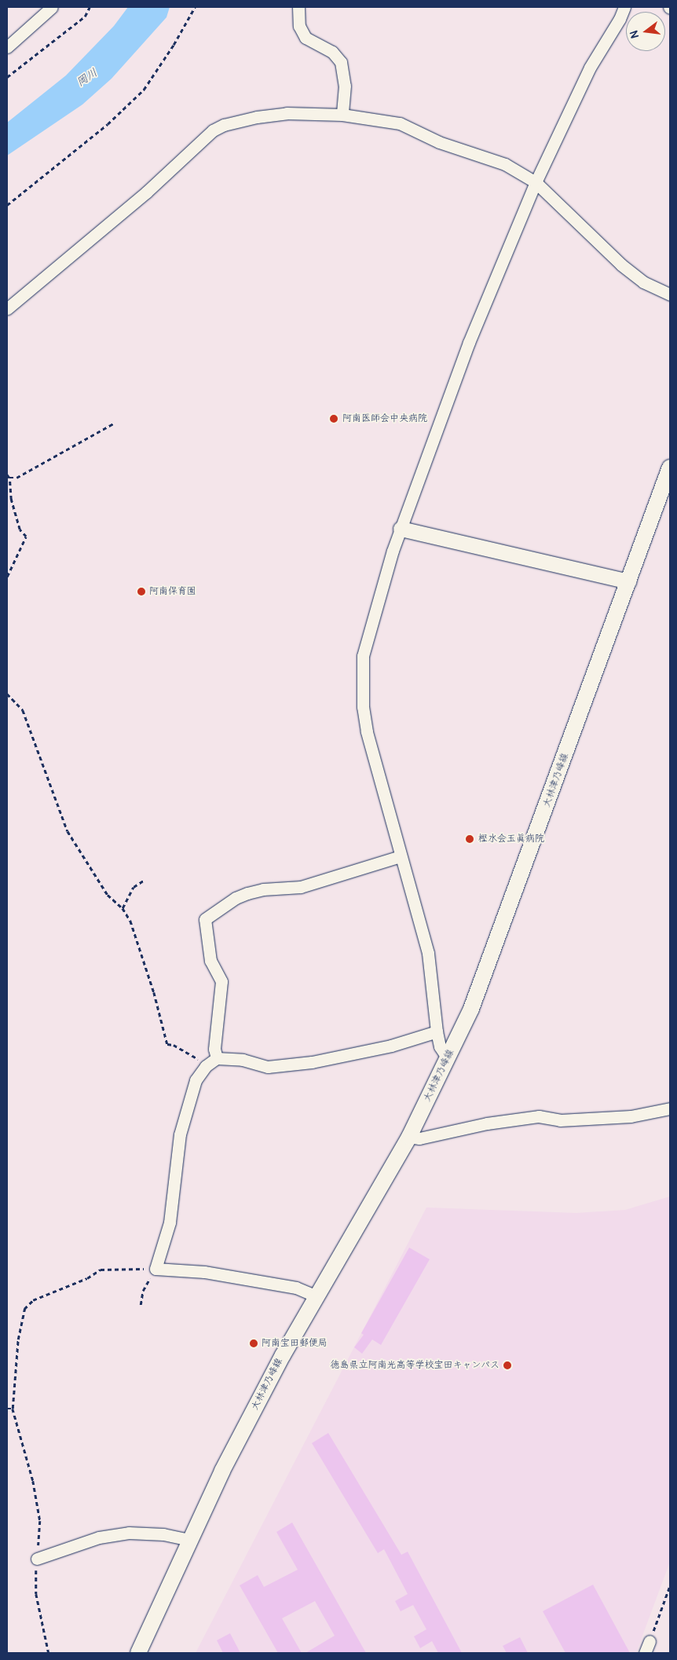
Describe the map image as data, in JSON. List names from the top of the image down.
{
  "streets": {
    "main road": ["大林津乃峰線"]
  },
  "water": ["岡川"],
  "places": [
    "阿南医師会中央病院",
    "阿南保育園",
    "樫水会玉眞病院",
    "阿南宝田郵便局",
    "徳島県立阿南光高等学校宝田キャンパス"
  ],
  "north": "left"
}
